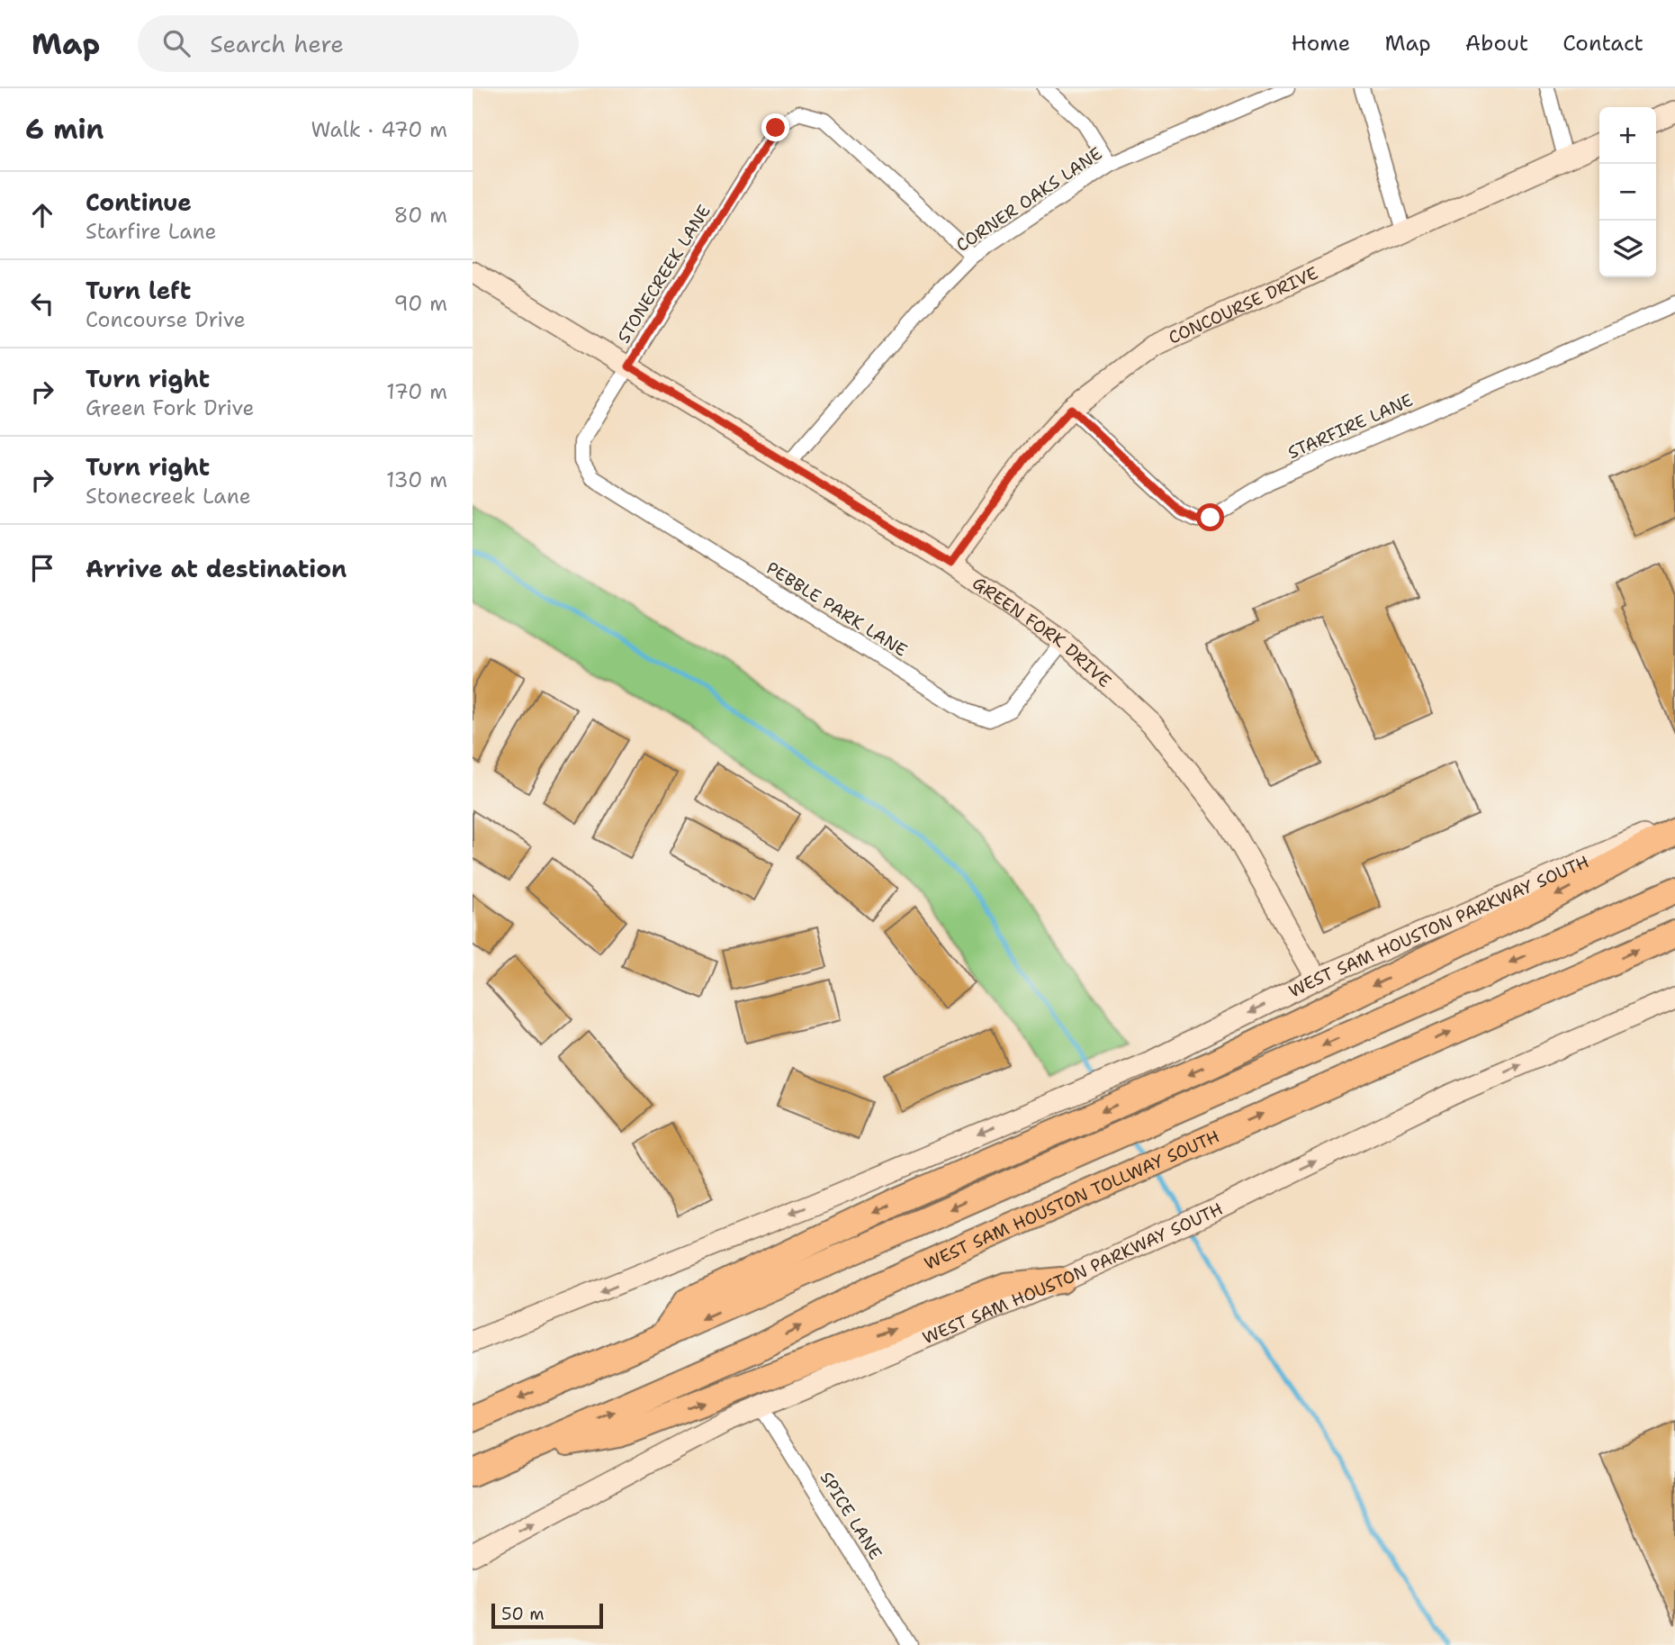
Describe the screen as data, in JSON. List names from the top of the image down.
{
  "streets": {
    "highway": ["WEST SAM HOUSTON TOLLWAY SOUTH"],
    "main road": ["CONCOURSE DRIVE", "GREEN FORK DRIVE", "WEST SAM HOUSTON PARKWAY SOUTH"],
    "street": [
      "CORNER OAKS LANE",
      "STONECREEK LANE",
      "STARFIRE LANE",
      "PEBBLE PARK LANE",
      "SPICE LANE"
    ]
  },
  "crossings": [
    ["CORNER OAKS LANE", "STONECREEK LANE"],
    ["CORNER OAKS LANE", "GREEN FORK DRIVE"],
    ["STONECREEK LANE", "PEBBLE PARK LANE"],
    ["STONECREEK LANE", "GREEN FORK DRIVE"],
    ["CONCOURSE DRIVE", "STARFIRE LANE"],
    ["CONCOURSE DRIVE", "GREEN FORK DRIVE"],
    ["PEBBLE PARK LANE", "GREEN FORK DRIVE"],
    ["GREEN FORK DRIVE", "WEST SAM HOUSTON PARKWAY SOUTH"],
    ["WEST SAM HOUSTON PARKWAY SOUTH", "SPICE LANE"]
  ],
  "scale_bar": "50 m",
  "page": {
    "header": "Map",
    "search": "Search here",
    "nav": [
      "Home",
      "Map",
      "About",
      "Contact"
    ],
    "heading": ["6 min", "Walk · 470 m"],
    "map_buttons": ["+", "−"],
    "list": [
      ["Continue", "Starfire Lane", "80 m"],
      ["Turn left", "Concourse Drive", "90 m"],
      ["Turn right", "Green Fork Drive", "170 m"],
      ["Turn right", "Stonecreek Lane", "130 m"],
      "Arrive at destination"
    ],
    "scale": "50 m"
  }
}
